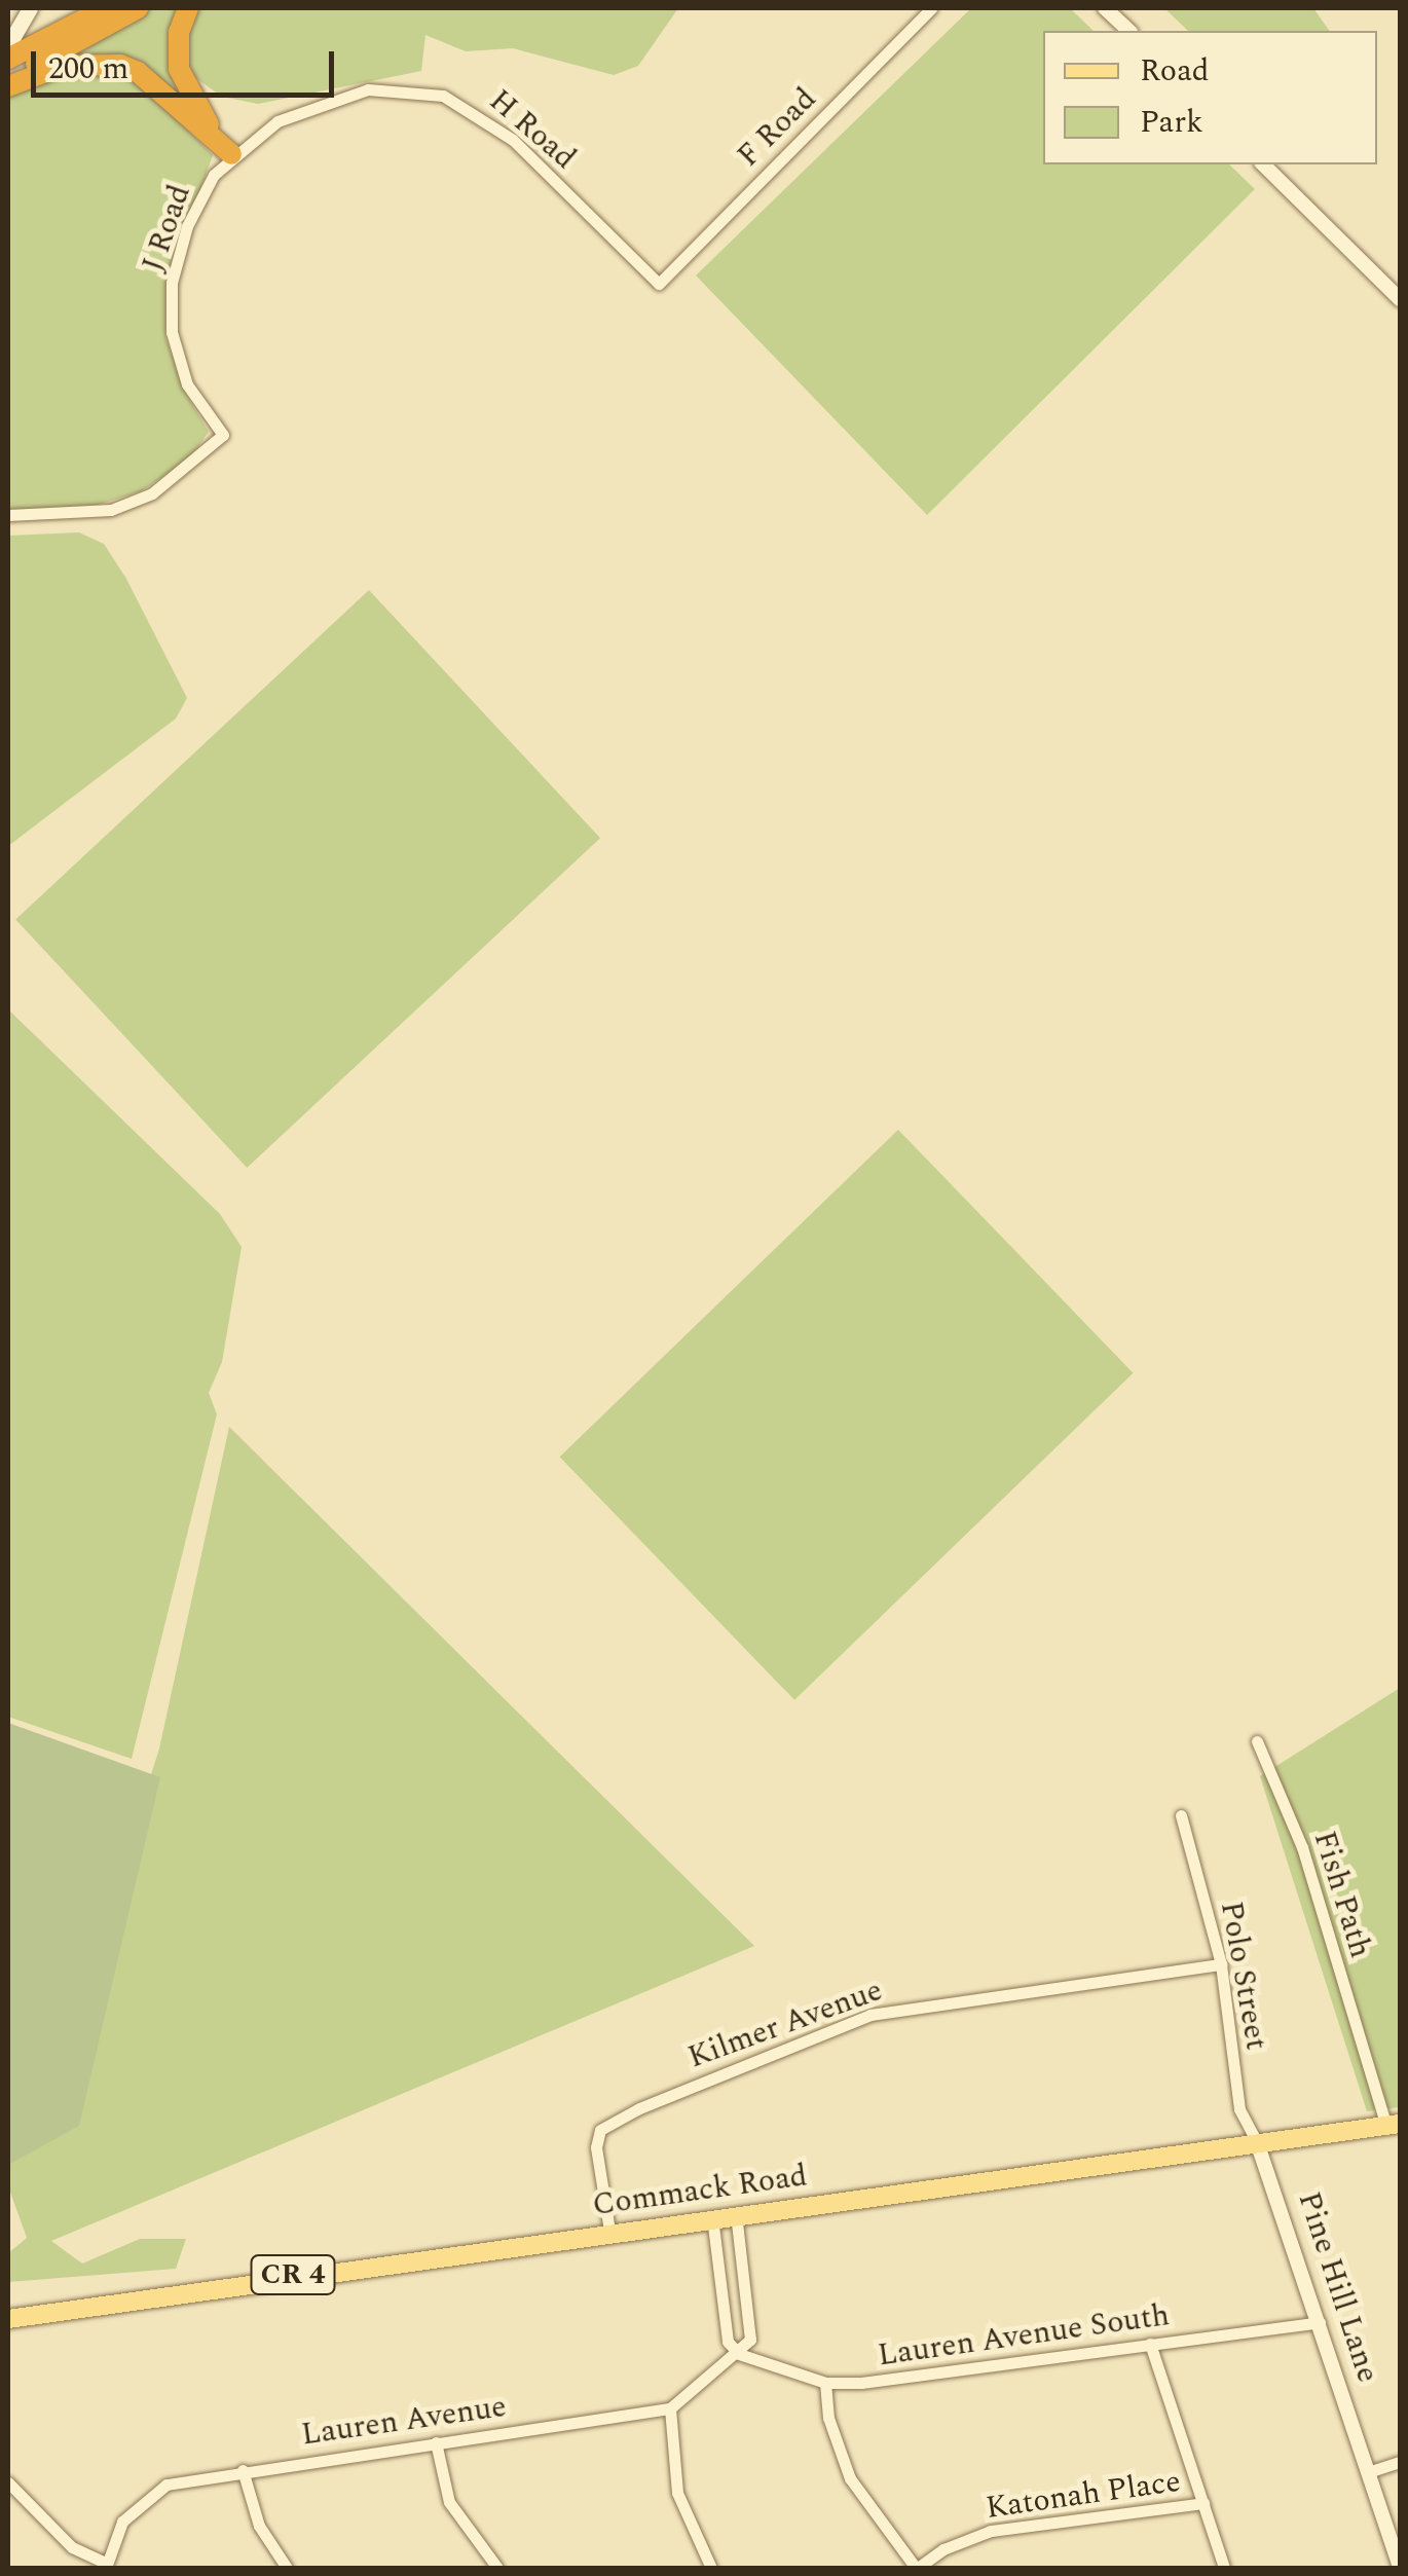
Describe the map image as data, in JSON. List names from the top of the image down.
{
  "streets": {
    "main road": ["Commack Road", "CR 4"],
    "street": [
      "F Road",
      "H Road",
      "J Road",
      "Fish Path",
      "Polo Street",
      "Kilmer Avenue",
      "Pine Hill Lane",
      "Lauren Avenue South",
      "Lauren Avenue",
      "Katonah Place"
    ]
  },
  "crossings": [
    ["F Road", "H Road"],
    ["H Road", "J Road"],
    ["Fish Path", "Commack Road"],
    ["Polo Street", "Kilmer Avenue"],
    ["Polo Street", "Commack Road"],
    ["Polo Street", "Pine Hill Lane"],
    ["Kilmer Avenue", "Commack Road"],
    ["Commack Road", "Pine Hill Lane"],
    ["Pine Hill Lane", "Lauren Avenue South"]
  ],
  "legend": ["Road", "Park"],
  "scale_bar": "200 m"
}
